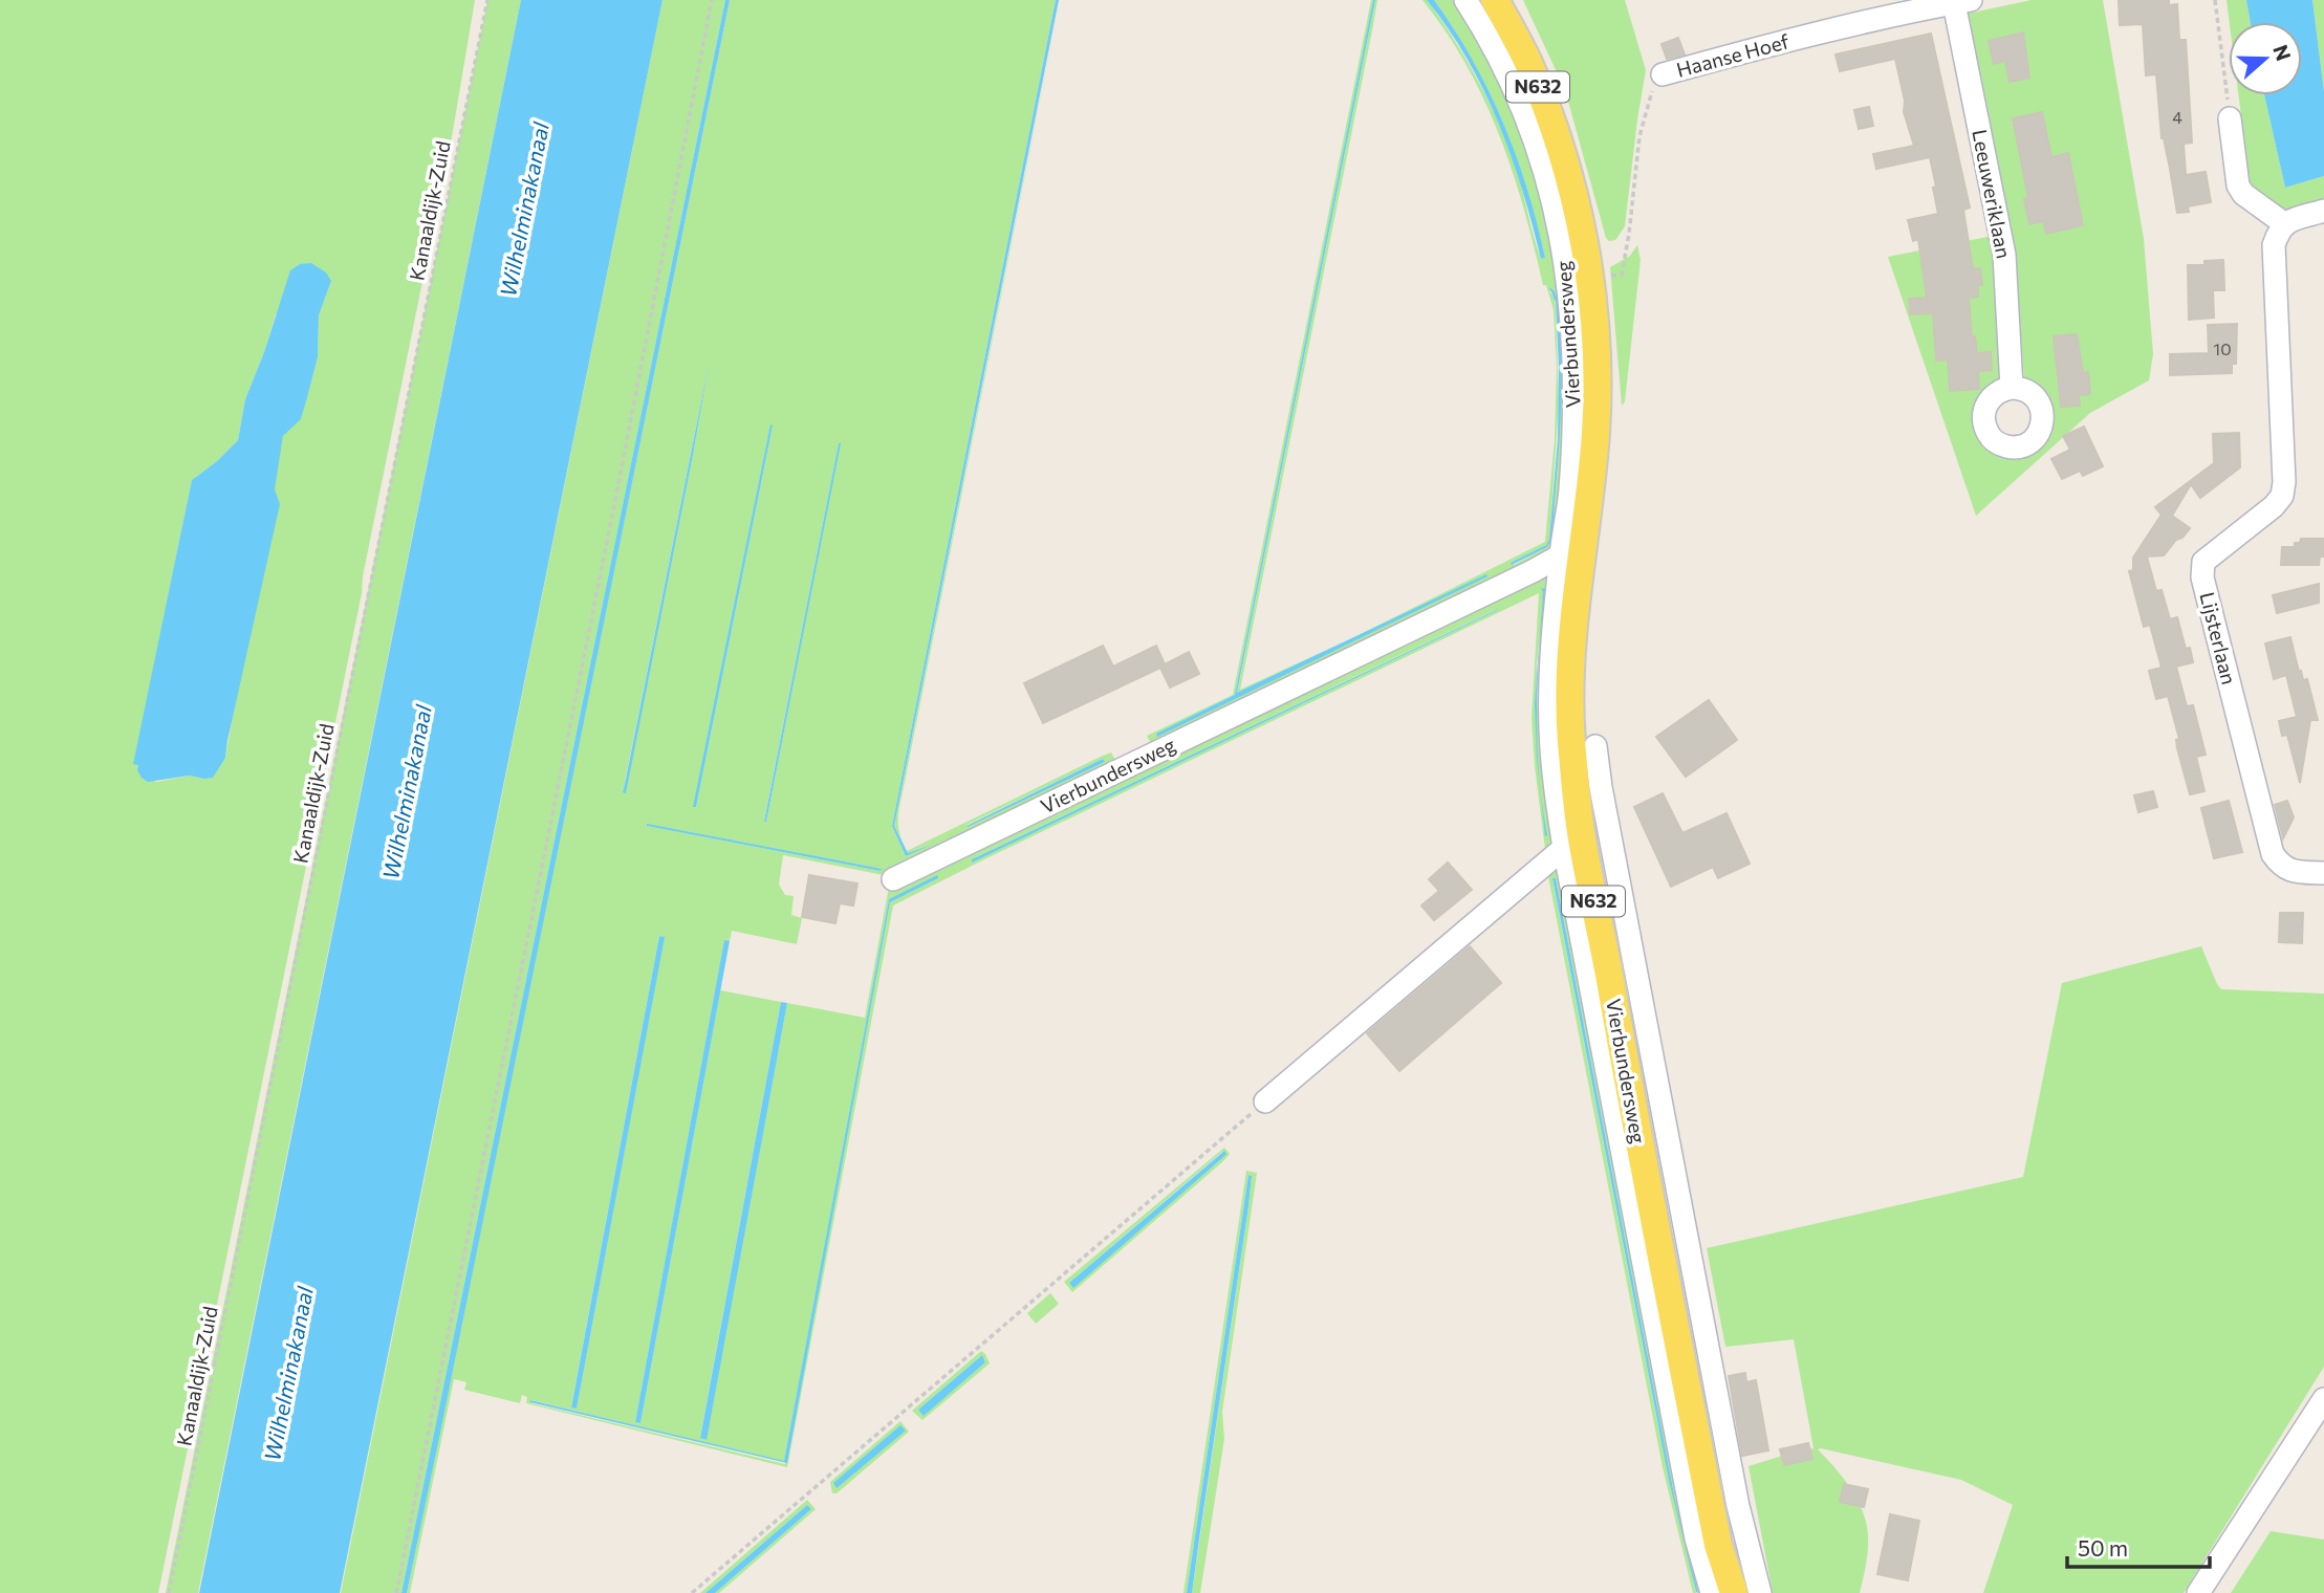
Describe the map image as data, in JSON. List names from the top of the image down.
{
  "streets": {
    "main road": ["N632", "Vierbundersweg"],
    "street": ["Haanse Hoef", "Leeuweriklaan", "Lijsterlaan"],
    "path": ["Kanaaldijk-Zuid"]
  },
  "crossings": [
    ["Haanse Hoef", "Leeuweriklaan"],
    ["Haanse Hoef", "Vierbundersweg"]
  ],
  "water": ["Wilhelminakanaal"],
  "house_numbers": ["4", "10"],
  "scale_bar": "50 m",
  "north": "right"
}
